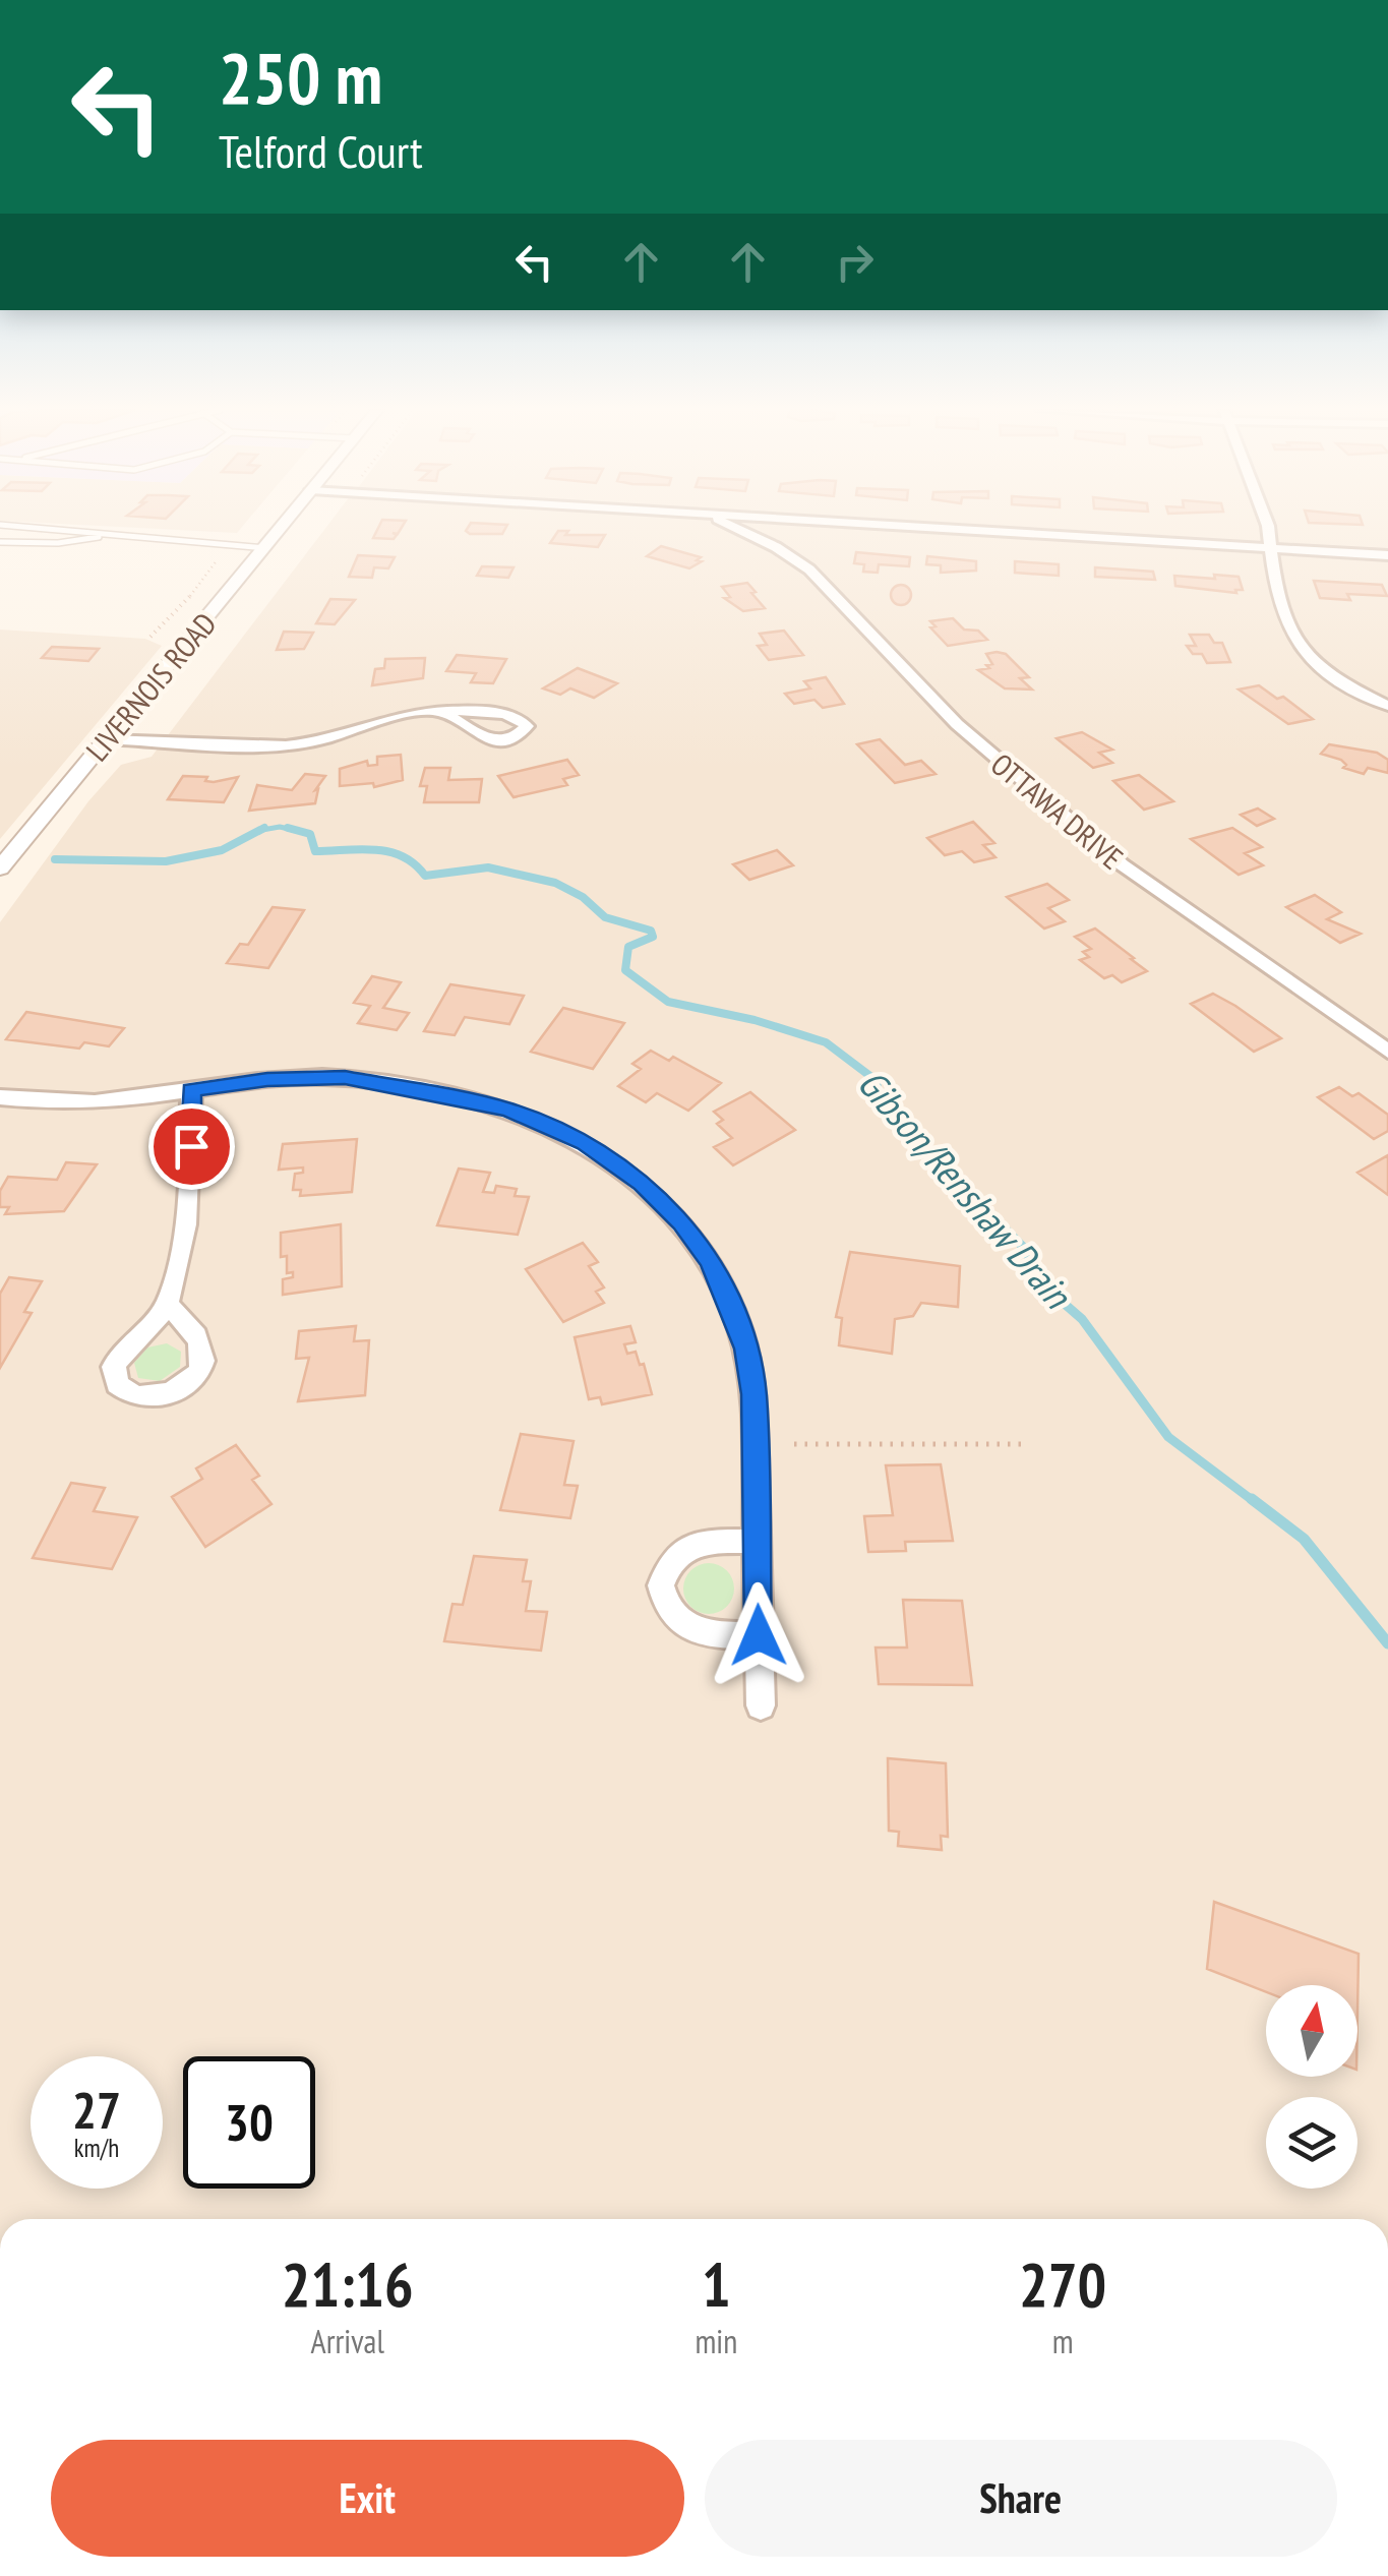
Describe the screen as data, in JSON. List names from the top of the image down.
{
  "streets": {
    "street": ["LIVERNOIS ROAD", "OTTAWA DRIVE"]
  },
  "water": ["Gibson/Renshaw Drain"],
  "north": "top",
  "page": {
    "turn": ["250 m", "Telford Court"],
    "speed": "27 km/h",
    "limit": "30",
    "eta": [
      "21:16",
      "Arrival",
      "1",
      "min",
      "270",
      "m"
    ],
    "buttons": ["Exit", "Share"]
  }
}
